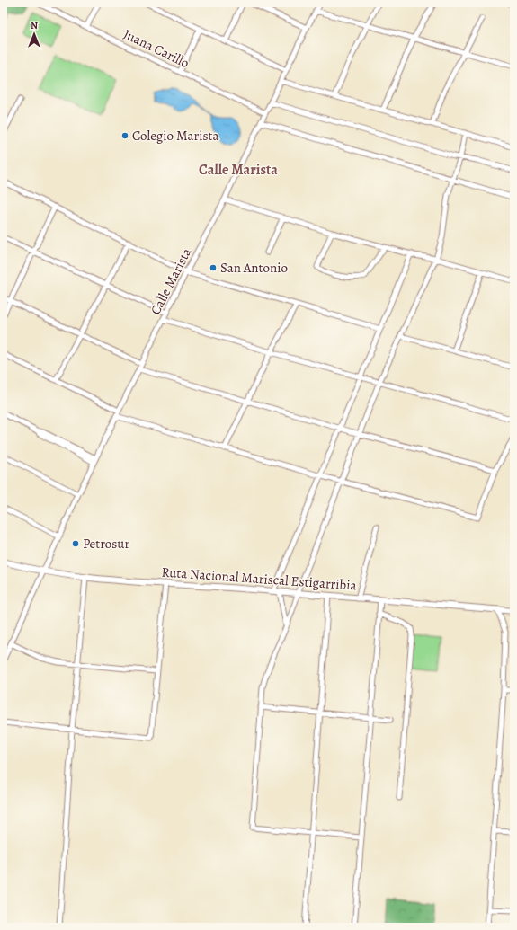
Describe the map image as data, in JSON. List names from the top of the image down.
{
  "streets": {
    "main road": ["Ruta Nacional Mariscal Estigarribia"],
    "street": ["Juana Carillo", "Calle Marista"]
  },
  "crossings": [
    ["Juana Carillo", "Calle Marista"],
    ["Calle Marista", "Ruta Nacional Mariscal Estigarribia"]
  ],
  "districts": ["Calle Marista"],
  "places": ["Colegio Marista", "San Antonio", "Petrosur"],
  "north": "top"
}
